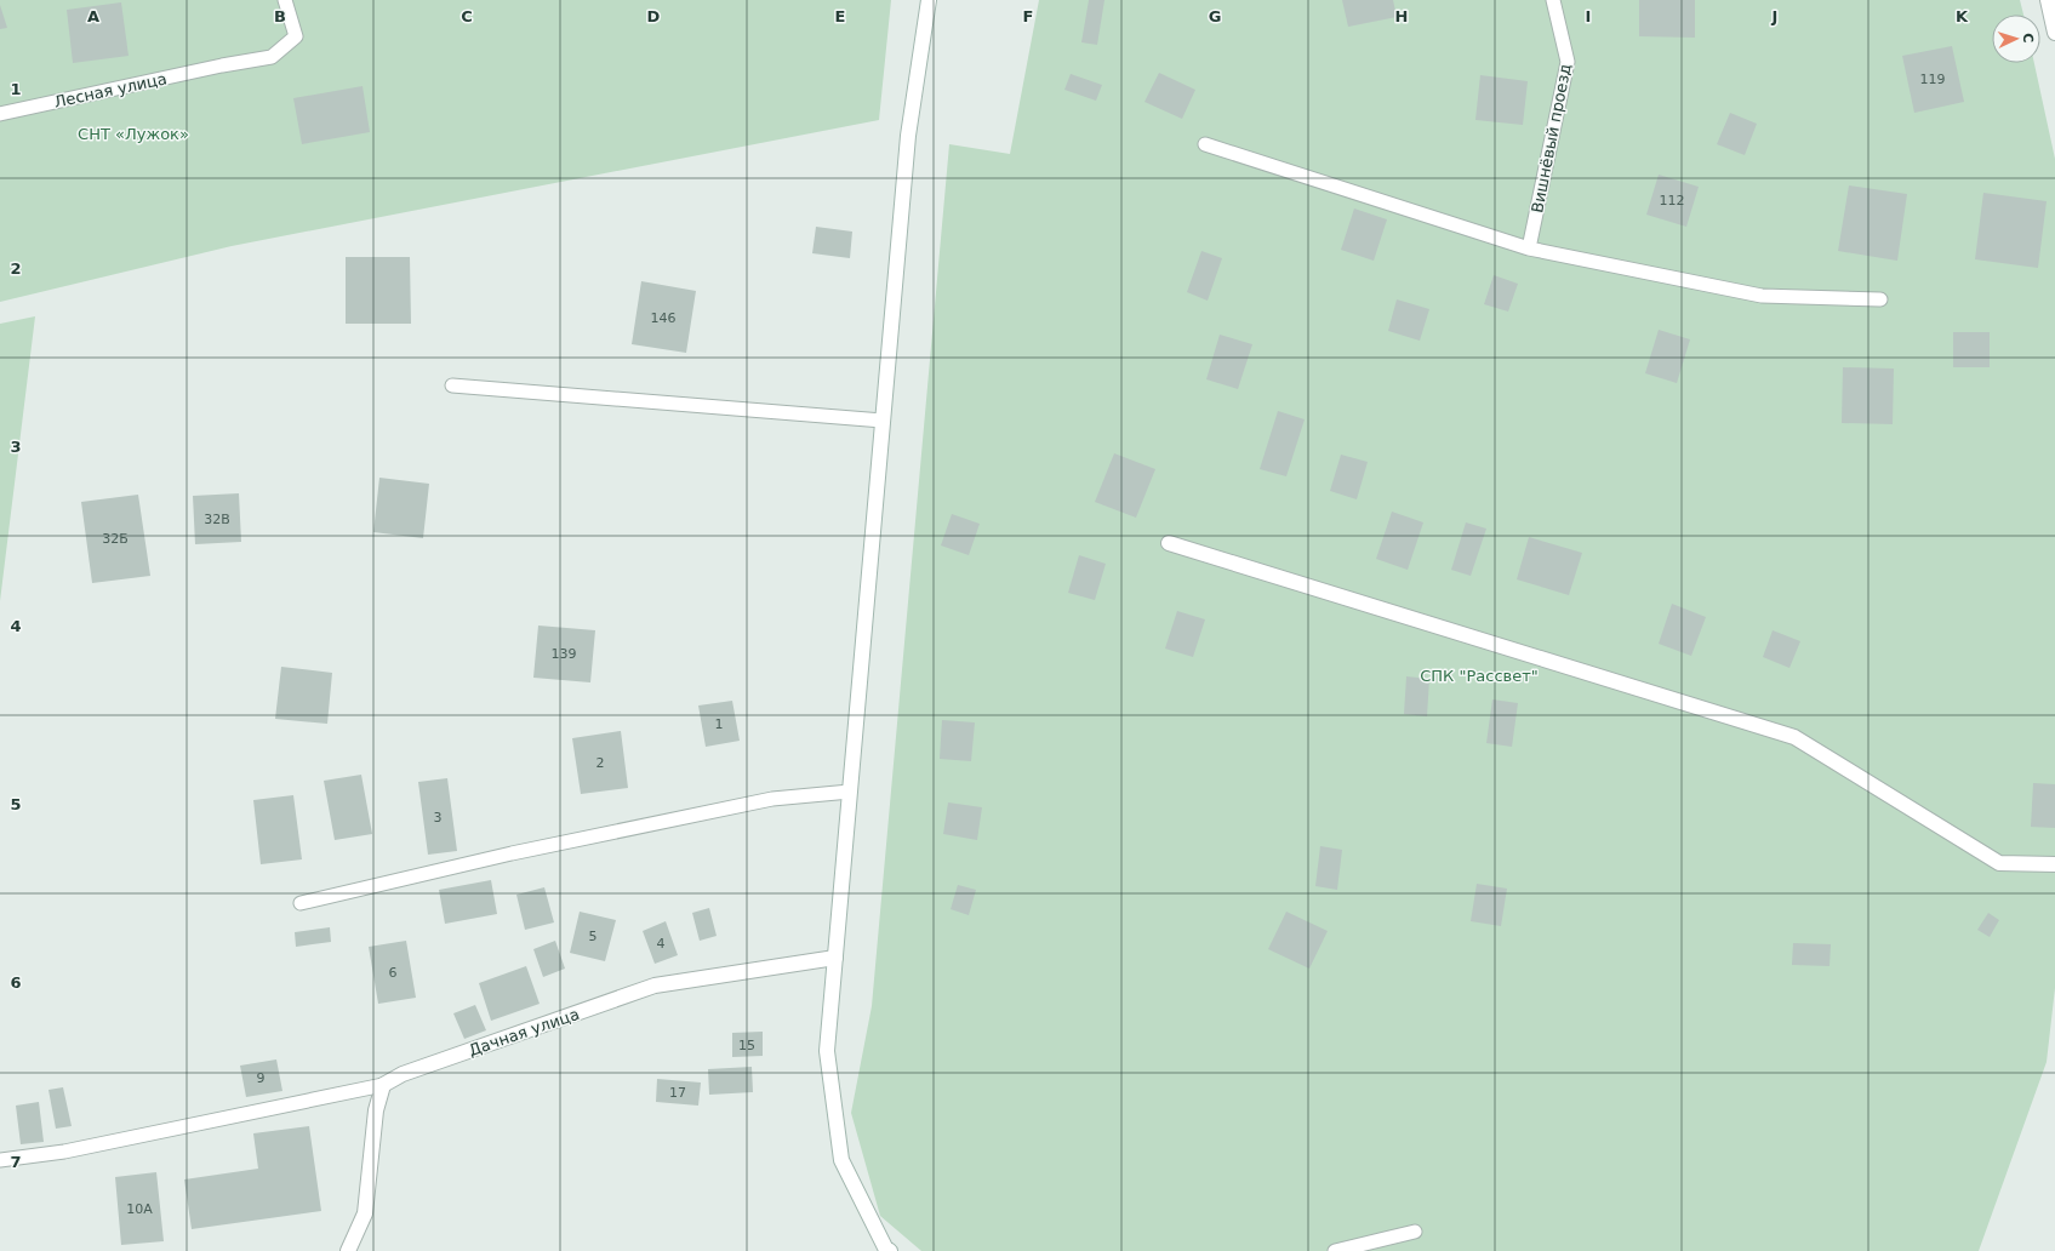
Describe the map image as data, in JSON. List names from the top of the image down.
{
  "streets": {
    "street": ["Дачная улица"],
    "lane": ["Лесная улица", "Вишнёвый проезд"]
  },
  "parks": ["СНТ «Лужок»", "СПК \"Рассвет\""],
  "house_numbers": [
    "119",
    "112",
    "146",
    "32В",
    "32Б",
    "139",
    "1",
    "2",
    "3",
    "5",
    "4",
    "6",
    "15",
    "9",
    "17",
    "10А"
  ],
  "north": "right",
  "grid": {
    "columns": [
      "A",
      "B",
      "C",
      "D",
      "E",
      "F",
      "G",
      "H",
      "I",
      "J",
      "K"
    ],
    "rows": [
      "1",
      "2",
      "3",
      "4",
      "5",
      "6",
      "7"
    ]
  }
}
